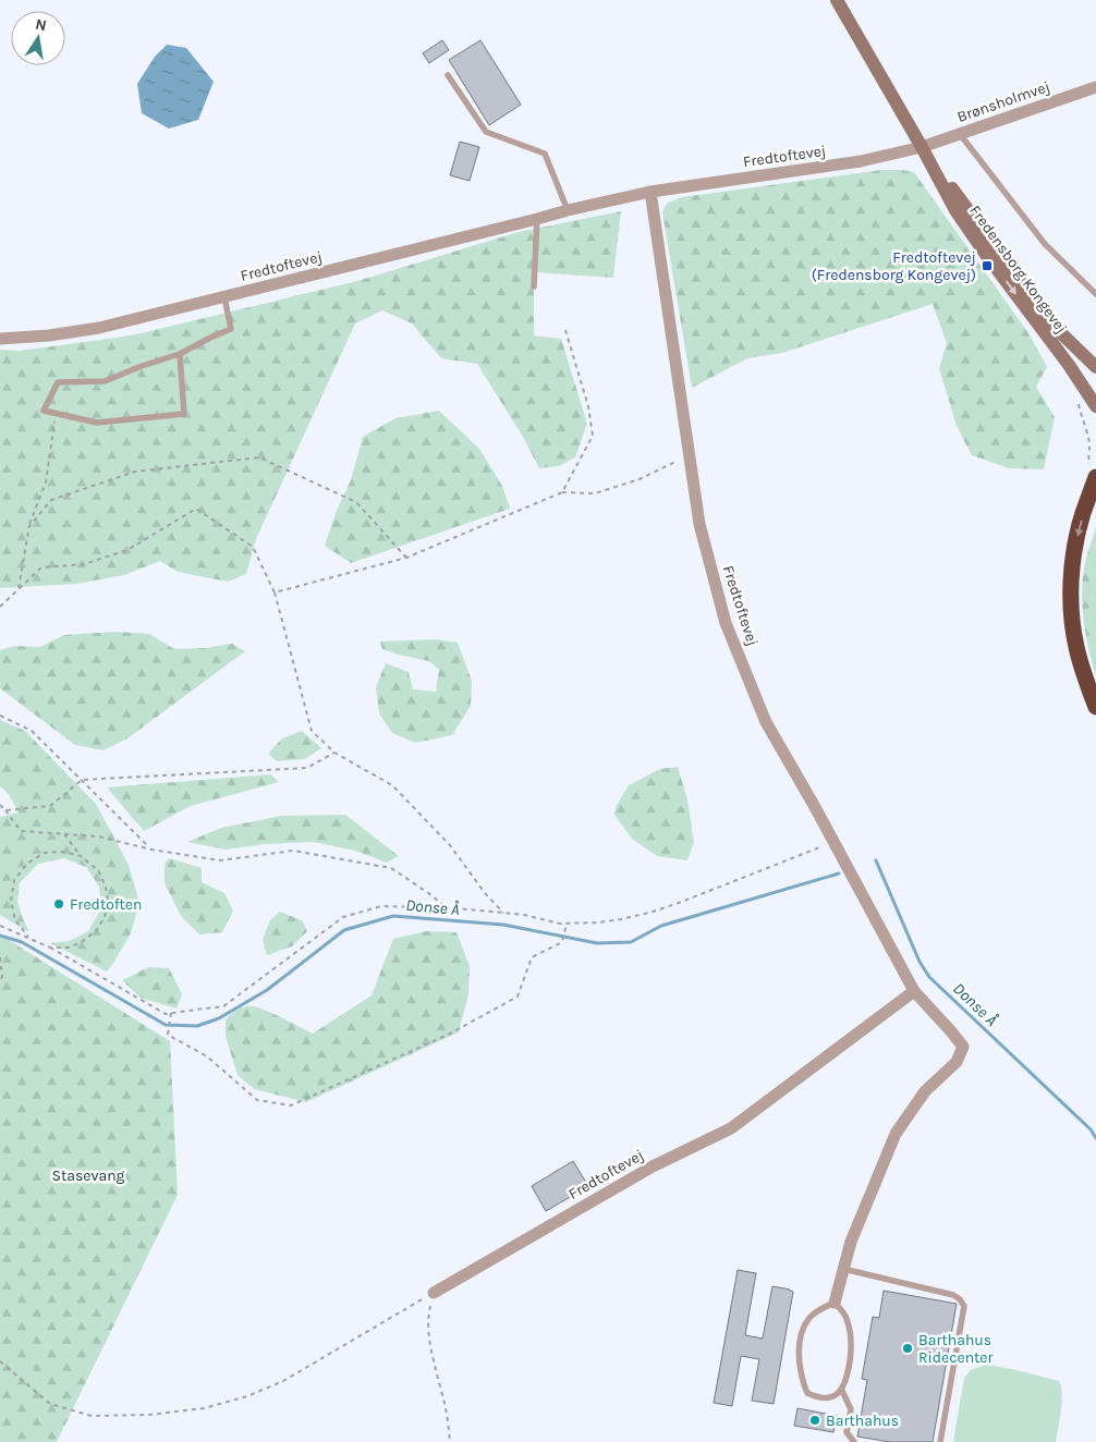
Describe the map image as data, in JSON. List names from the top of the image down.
{
  "streets": {
    "street": ["Brønsholmvej", "Fredtoftevej", "Fredensborg Kongevej"]
  },
  "crossings": [
    ["Brønsholmvej", "Fredtoftevej"],
    ["Brønsholmvej", "Fredensborg Kongevej"],
    ["Fredtoftevej", "Fredensborg Kongevej"]
  ],
  "water": ["Donse Å"],
  "parks": ["Stasevang"],
  "places": {
    "transit": ["Fredtoftevej (Fredensborg Kongevej)"],
    "other": ["Fredtoften", "Barthahus Ridecenter", "Barthahus"]
  },
  "north": "top"
}
